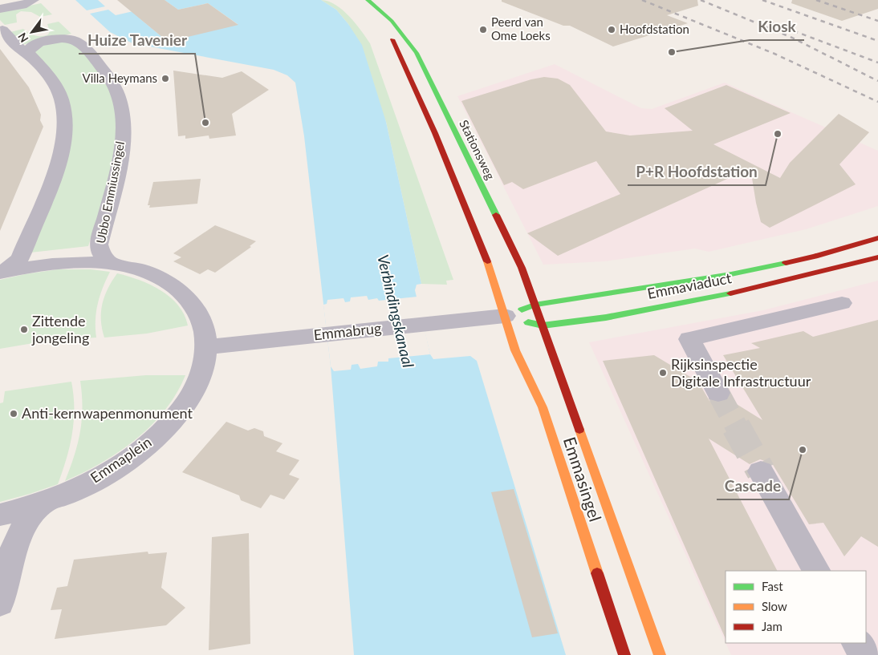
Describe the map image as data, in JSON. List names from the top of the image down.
{
  "streets": {
    "main road": [
      "Stationsweg",
      "Emmaviaduct",
      "Emmabrug",
      "Emmasingel"
    ],
    "street": ["Ubbo Emmiussingel", "Emmaplein"]
  },
  "crossings": [
    ["Stationsweg", "Emmaviaduct"],
    ["Stationsweg", "Emmabrug"],
    ["Stationsweg", "Emmasingel"],
    ["Ubbo Emmiussingel", "Emmaplein"],
    ["Emmaviaduct", "Emmabrug"],
    ["Emmaviaduct", "Emmasingel"],
    ["Emmabrug", "Emmaplein"],
    ["Emmabrug", "Emmasingel"]
  ],
  "water": ["Verbindingskanaal"],
  "places": [
    "Peerd van Ome Loeks",
    "Hoofdstation",
    "Kiosk",
    "Villa Heymans",
    "Huize Tavenier",
    "P+R Hoofdstation",
    "Zittende jongeling",
    "Rijksinspectie Digitale Infrastructuur",
    "Anti-kernwapenmonument",
    "Cascade"
  ],
  "legend": ["Fast", "Slow", "Jam"],
  "north": "bottom left"
}
